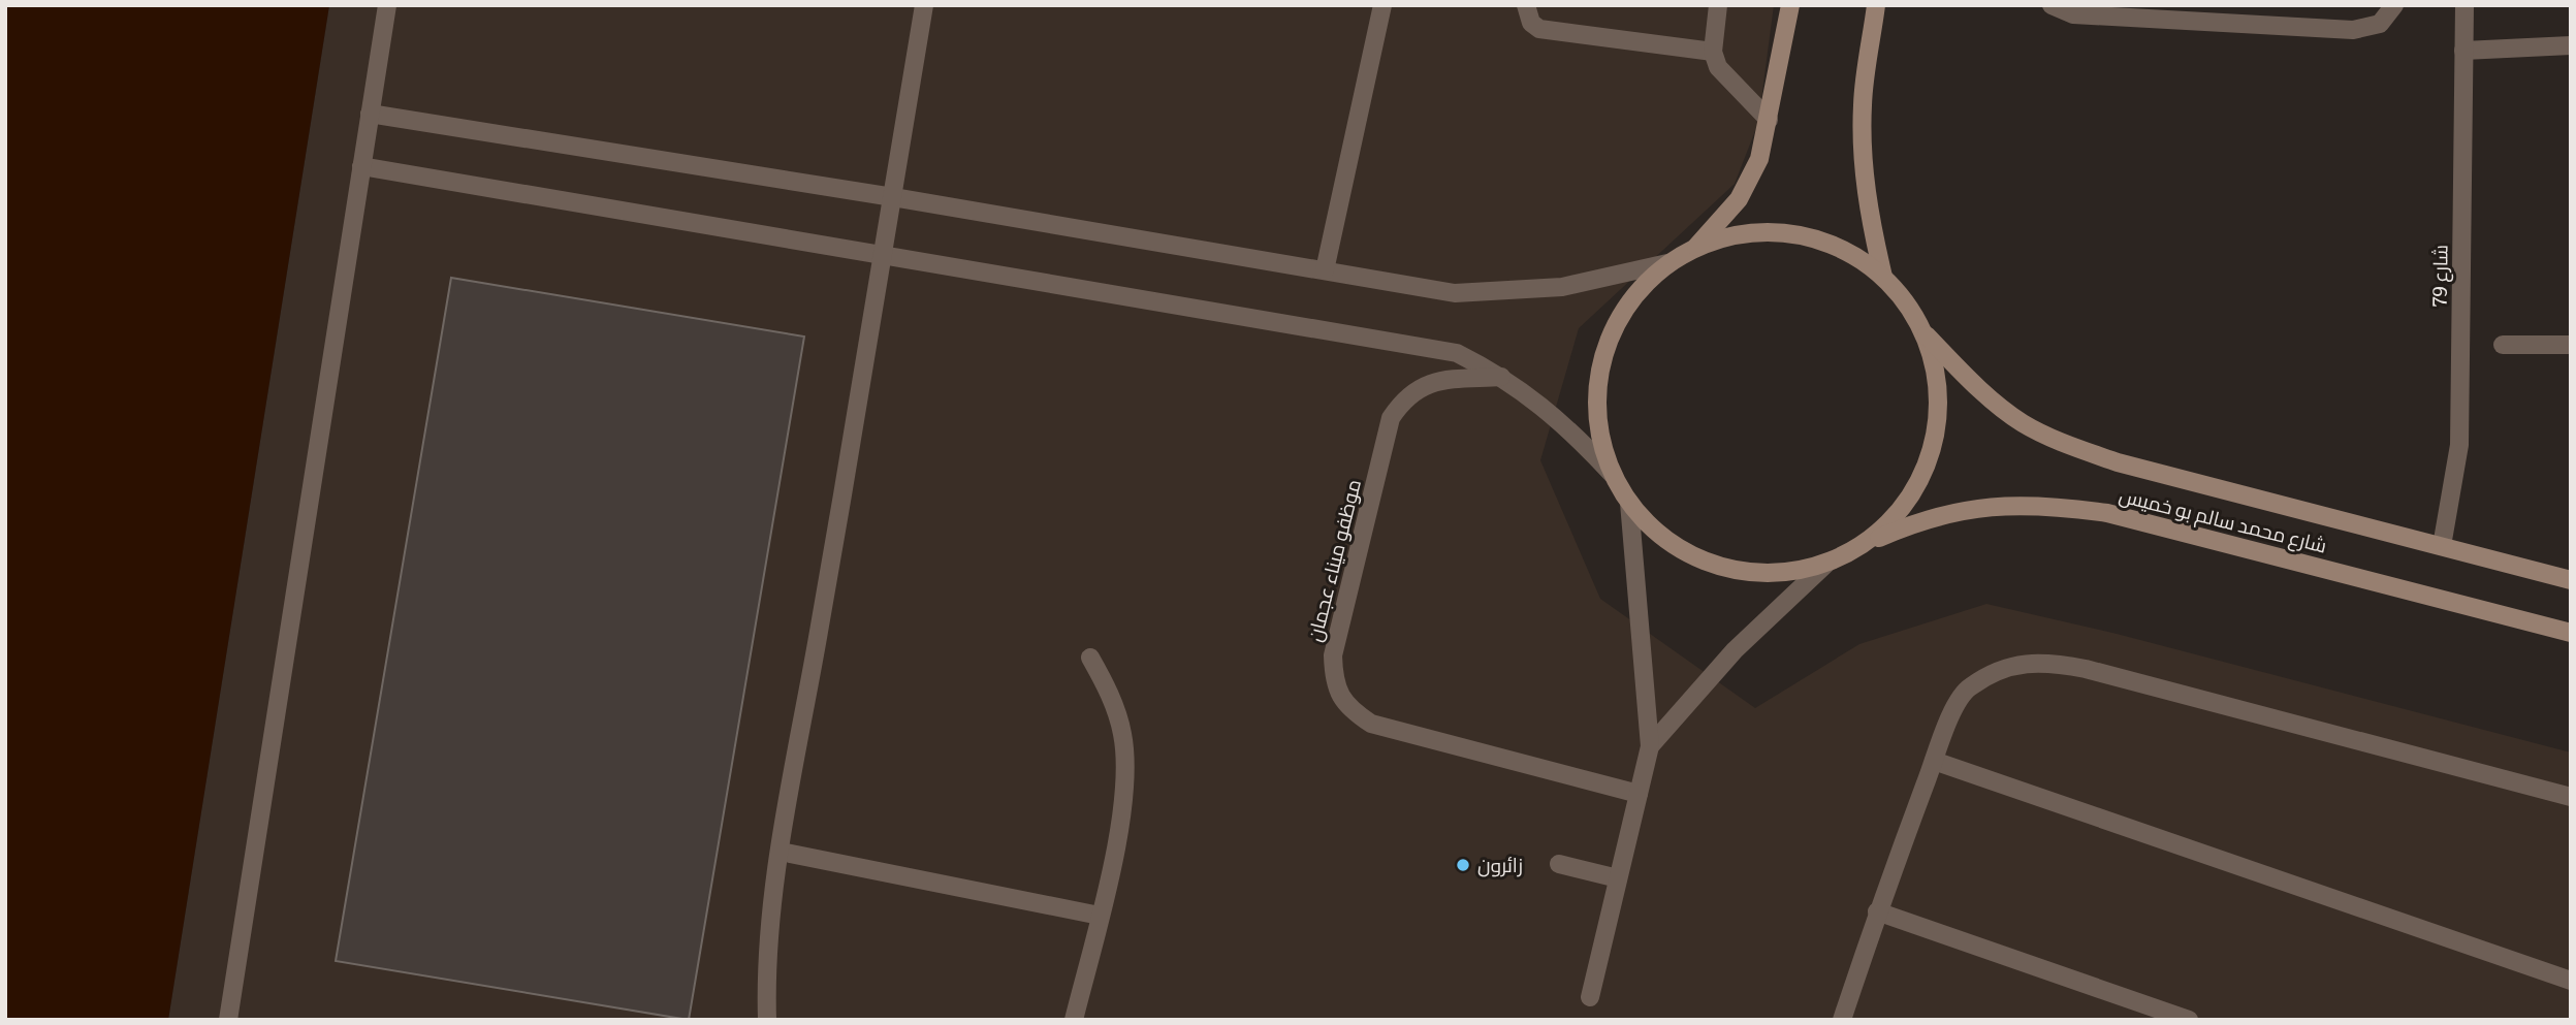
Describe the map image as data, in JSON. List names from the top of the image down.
{
  "streets": {
    "main road": ["شارع محمد سالم بو خميس"],
    "street": ["شارع 79", "موظفو ميناء عجمان"]
  },
  "crossings": [
    ["شارع 79", "شارع محمد سالم بو خميس"]
  ],
  "places": ["زائرون"]
}
